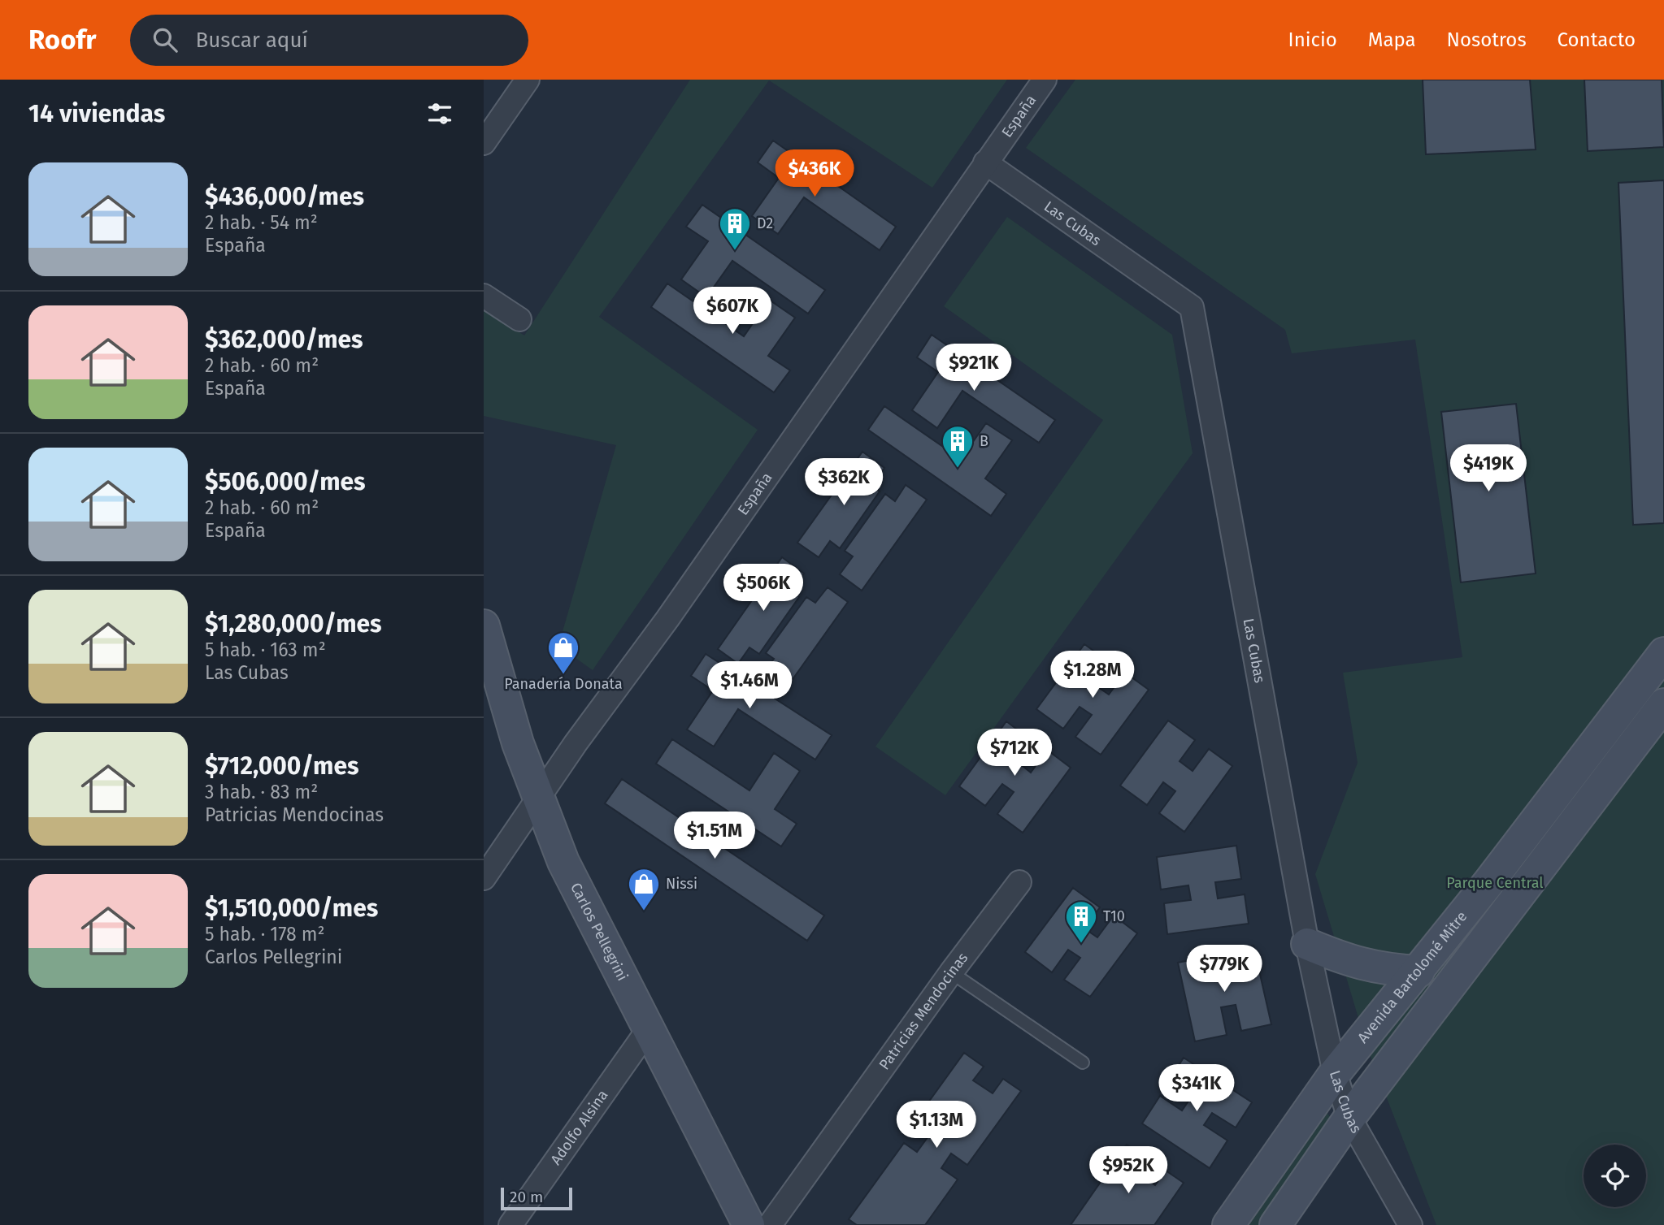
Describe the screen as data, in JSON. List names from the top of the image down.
{
  "streets": {
    "street": [
      "España",
      "Las Cubas",
      "Carlos Pellegrini",
      "Avenida Bartolomé Mitre",
      "Patricias Mendocinas",
      "Adolfo Alsina"
    ]
  },
  "crossings": [
    ["España", "Las Cubas"],
    ["España", "Carlos Pellegrini"],
    ["Las Cubas", "Avenida Bartolomé Mitre"],
    ["Carlos Pellegrini", "Adolfo Alsina"]
  ],
  "parks": ["Parque Central"],
  "places": {
    "building": ["D2", "B", "T10"],
    "shop": ["Panadería Donata", "Nissi"]
  },
  "scale_bar": "20 m",
  "page": {
    "header": "Roofr",
    "search": "Buscar aquí",
    "nav": [
      "Inicio",
      "Mapa",
      "Nosotros",
      "Contacto"
    ],
    "heading": "14 viviendas",
    "list": [
      {
        "name": "$436,000/mes",
        "note": "2 hab. · 54 m² · España"
      },
      {
        "name": "$362,000/mes",
        "note": "2 hab. · 60 m² · España"
      },
      {
        "name": "$506,000/mes",
        "note": "2 hab. · 60 m² · España"
      },
      {
        "name": "$1,280,000/mes",
        "note": "5 hab. · 163 m² · Las Cubas"
      },
      {
        "name": "$712,000/mes",
        "note": "3 hab. · 83 m² · Patricias Mendocinas"
      },
      {
        "name": "$1,510,000/mes",
        "note": "5 hab. · 178 m² · Carlos Pellegrini"
      }
    ],
    "price": [
      "$436K",
      "$607K",
      "$921K",
      "$419K",
      "$362K",
      "$506K",
      "$1.28M",
      "$1.46M",
      "$712K",
      "$1.51M",
      "$779K",
      "$341K",
      "$1.13M",
      "$952K"
    ],
    "scale": "20 m"
  }
}
